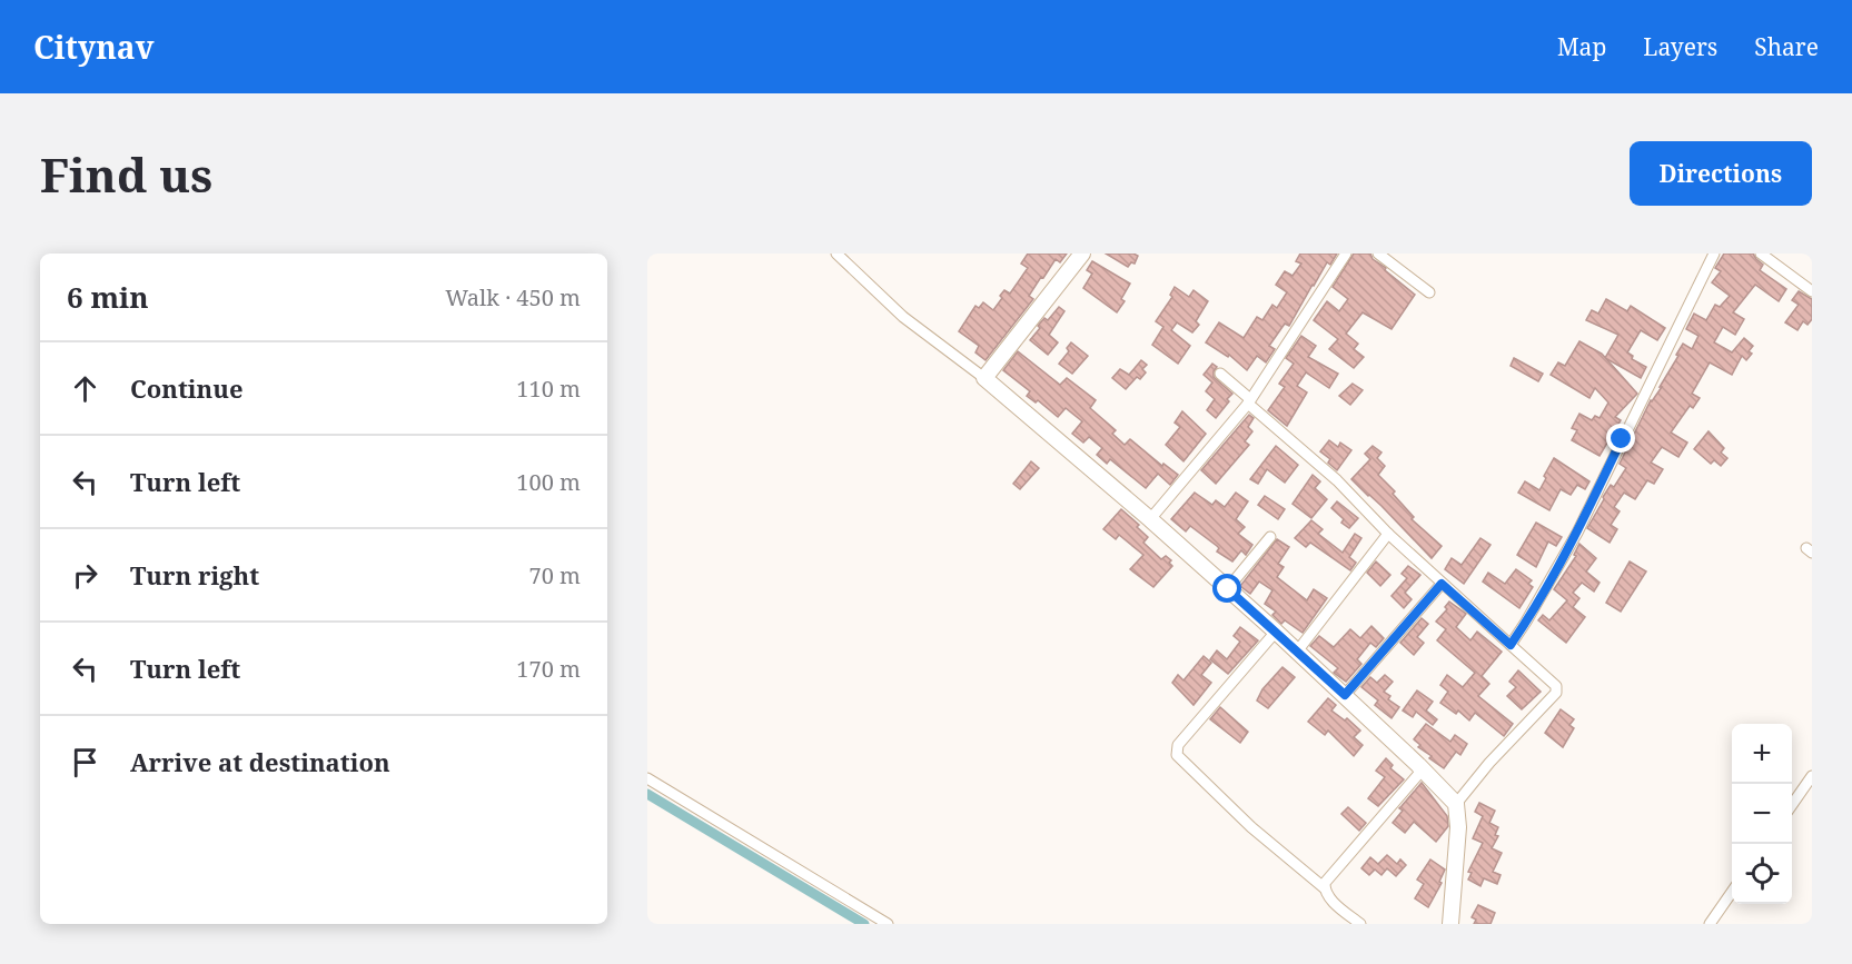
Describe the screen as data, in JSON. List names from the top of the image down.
{
  "page": {
    "header": "Citynav",
    "nav": ["Map", "Layers", "Share"],
    "buttons": "Directions",
    "title": "Find us",
    "heading": ["6 min", "Walk · 450 m"],
    "list": [
      ["Continue", "110 m"],
      ["Turn left", "100 m"],
      ["Turn right", "70 m"],
      ["Turn left", "170 m"],
      "Arrive at destination"
    ],
    "map_buttons": ["+", "−"]
  }
}
